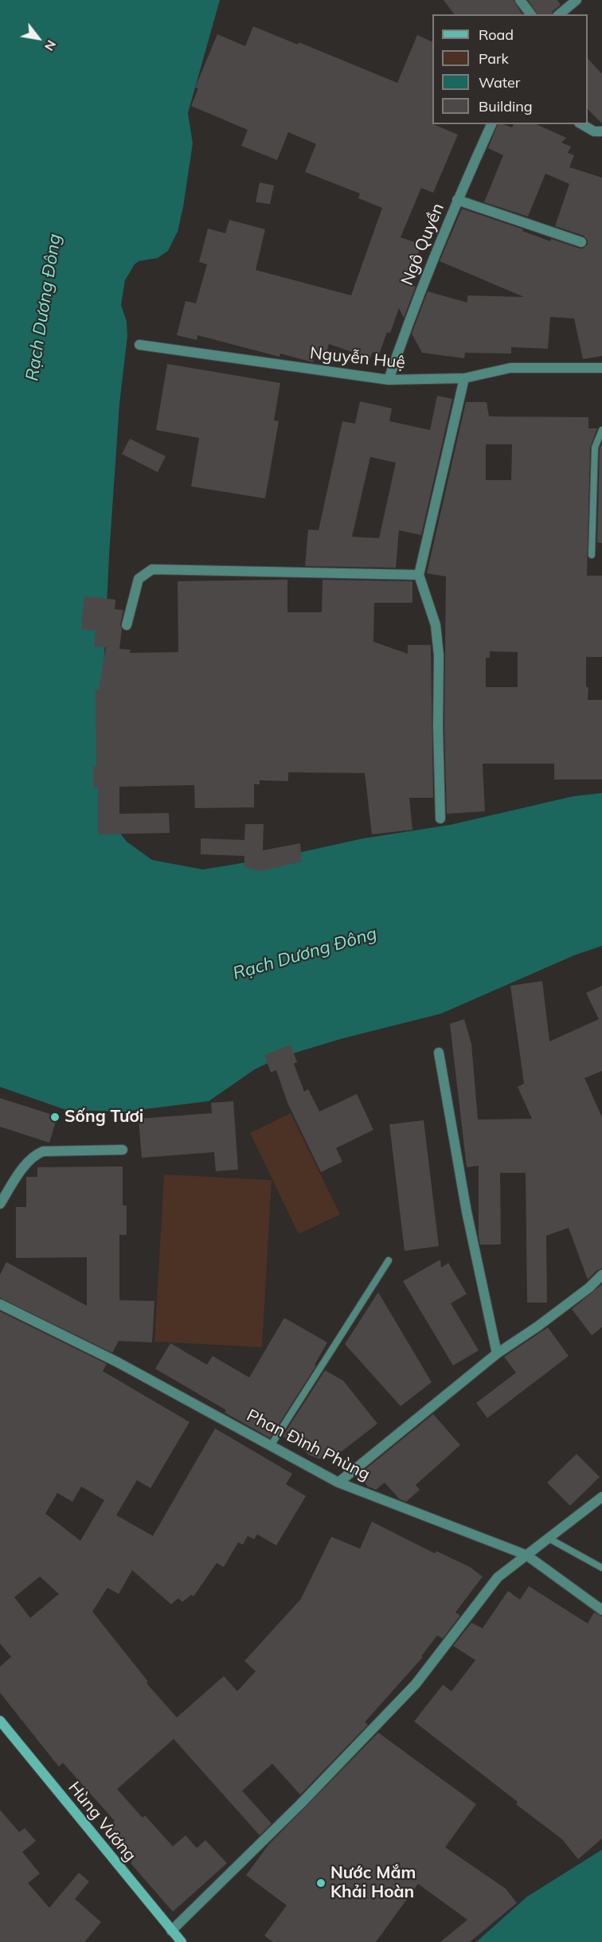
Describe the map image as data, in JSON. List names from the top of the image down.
{
  "streets": {
    "main road": ["Hùng Vương"],
    "street": ["Ngô Quyền", "Nguyễn Huệ", "Phan Đình Phùng"]
  },
  "crossings": [
    ["Ngô Quyền", "Nguyễn Huệ"]
  ],
  "water": ["Rạch Dương Đông"],
  "places": ["Sống Tươi", "Nước Mắm Khải Hoàn"],
  "legend": [
    "Road",
    "Park",
    "Water",
    "Building"
  ],
  "north": "bottom right"
}
